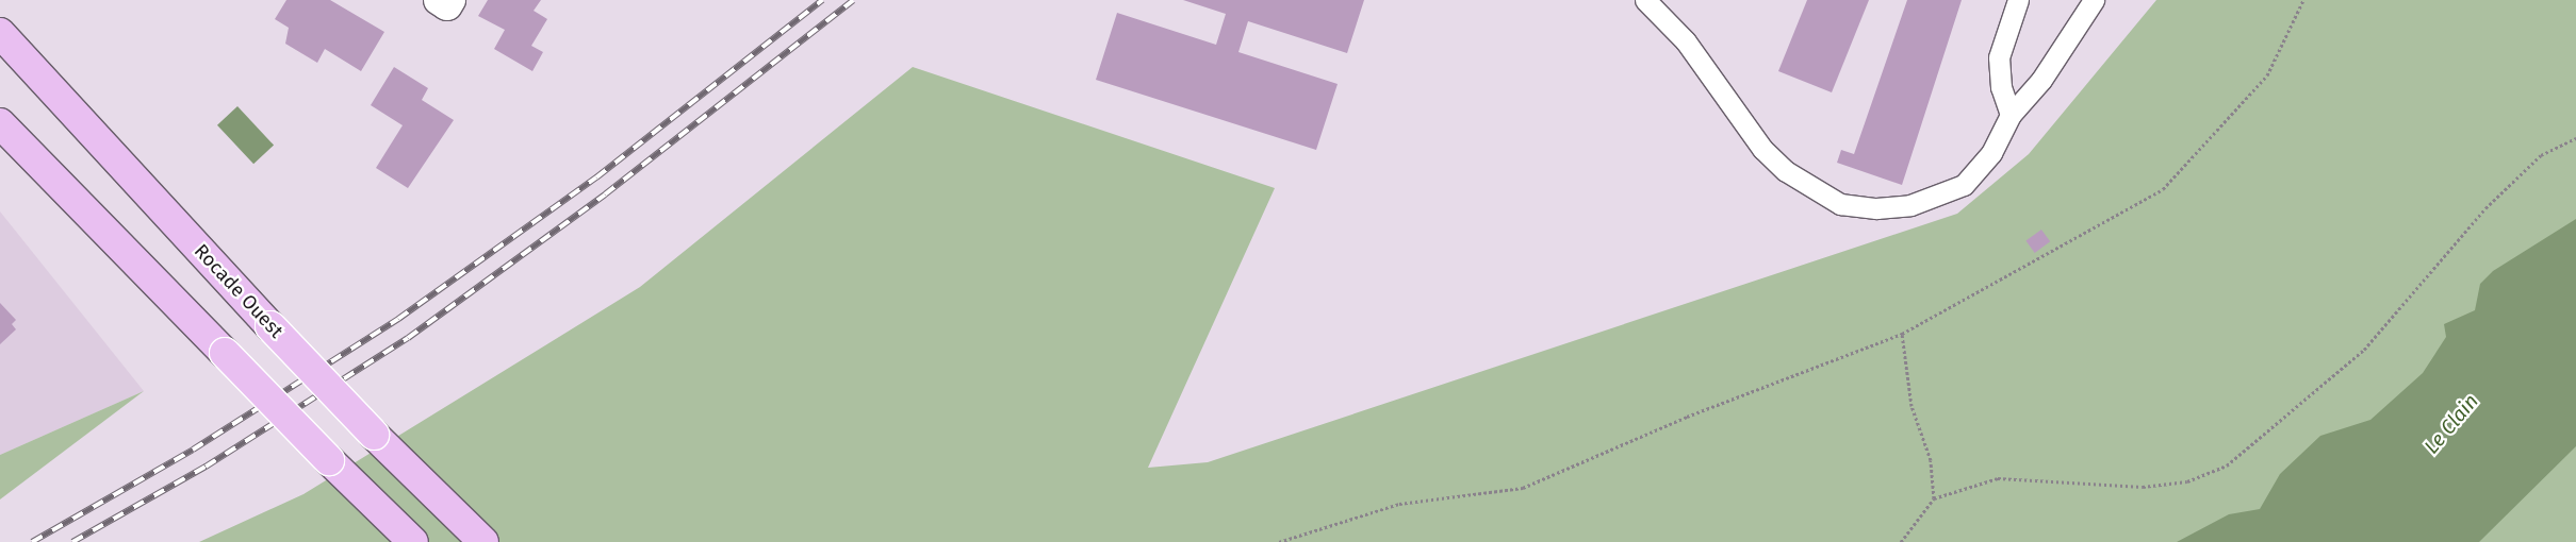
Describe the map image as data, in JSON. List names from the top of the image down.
{
  "streets": {
    "main road": ["Rocade Ouest"]
  },
  "water": ["Le Clain"]
}
